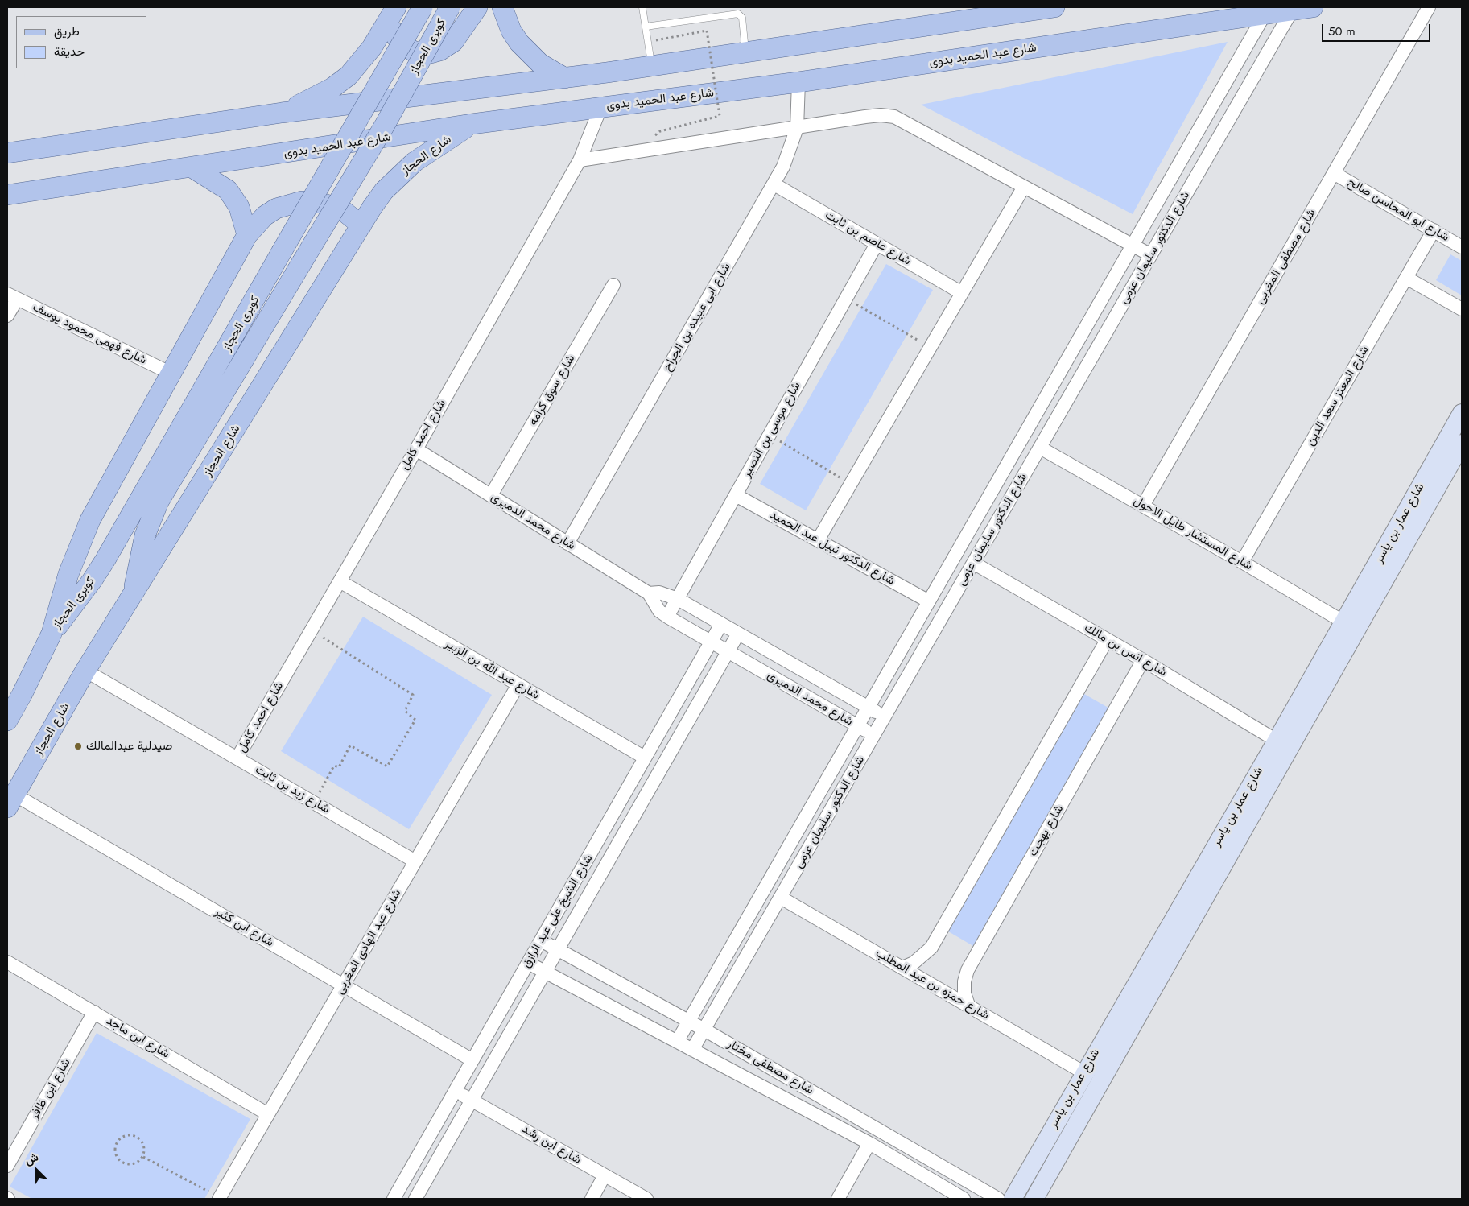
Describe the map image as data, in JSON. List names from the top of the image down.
{
  "streets": {
    "main road": ["كوبرى الحجاز", "شارع عبد الحميد بدوى", "شارع الحجاز"],
    "street": [
      "شارع ابو المحاسن صالح",
      "شارع عاصم بن ثابت",
      "شارع الدكتور سليمان عزمى",
      "شارع مصطفى المغربى",
      "شارع ابى عبيده بن الجراح",
      "شارع فهمى محمود يوسف",
      "شارع سوق كرامه",
      "شارع المعتز سعد الدين",
      "شارع موسى بن النصير",
      "شارع احمد كامل",
      "شارع محمد الدميرى",
      "شارع عمار بن ياسر",
      "شارع المستشار طايل الاحول",
      "شارع الدكتور نبيل عبد الحميد",
      "شارع انس بن مالك",
      "شارع عبد الله بن الزبير",
      "شارع زيد بن ثابت",
      "شارع بهجت",
      "شارع الشيخ على عبد الرازق",
      "شارع ابن كثير",
      "شارع عبد الهادى المغربى",
      "شارع حمزه بن عبد المطلب",
      "شارع ابن ماجد",
      "شارع مصطفى مختار",
      "شارع ابن ظافر",
      "شارع ابن رشد"
    ]
  },
  "crossings": [
    ["كوبرى الحجاز", "شارع الحجاز"],
    ["شارع عبد الحميد بدوى", "شارع الحجاز"],
    ["شارع عبد الحميد بدوى", "شارع الدكتور سليمان عزمى"],
    ["شارع عبد الحميد بدوى", "شارع ابى عبيده بن الجراح"],
    ["شارع عبد الحميد بدوى", "شارع احمد كامل"],
    ["شارع الحجاز", "شارع زيد بن ثابت"],
    ["شارع الحجاز", "شارع ابن كثير"],
    ["شارع ابو المحاسن صالح", "شارع مصطفى المغربى"],
    ["شارع ابو المحاسن صالح", "شارع المعتز سعد الدين"],
    ["شارع عاصم بن ثابت", "شارع ابى عبيده بن الجراح"],
    ["شارع عاصم بن ثابت", "شارع موسى بن النصير"],
    ["شارع الدكتور سليمان عزمى", "شارع محمد الدميرى"],
    ["شارع الدكتور سليمان عزمى", "شارع المستشار طايل الاحول"],
    ["شارع الدكتور سليمان عزمى", "شارع الدكتور نبيل عبد الحميد"],
    ["شارع الدكتور سليمان عزمى", "شارع انس بن مالك"],
    ["شارع الدكتور سليمان عزمى", "شارع حمزه بن عبد المطلب"],
    ["شارع الدكتور سليمان عزمى", "شارع مصطفى مختار"],
    ["شارع مصطفى المغربى", "شارع المستشار طايل الاحول"],
    ["شارع ابى عبيده بن الجراح", "شارع محمد الدميرى"],
    ["شارع سوق كرامه", "شارع محمد الدميرى"],
    ["شارع المعتز سعد الدين", "شارع المستشار طايل الاحول"],
    ["شارع موسى بن النصير", "شارع محمد الدميرى"],
    ["شارع موسى بن النصير", "شارع الدكتور نبيل عبد الحميد"],
    ["شارع احمد كامل", "شارع محمد الدميرى"],
    ["شارع احمد كامل", "شارع عبد الله بن الزبير"],
    ["شارع احمد كامل", "شارع زيد بن ثابت"],
    ["شارع محمد الدميرى", "شارع الشيخ على عبد الرازق"],
    ["شارع عمار بن ياسر", "شارع المستشار طايل الاحول"],
    ["شارع عمار بن ياسر", "شارع انس بن مالك"],
    ["شارع عمار بن ياسر", "شارع حمزه بن عبد المطلب"],
    ["شارع انس بن مالك", "شارع بهجت"],
    ["شارع عبد الله بن الزبير", "شارع الشيخ على عبد الرازق"],
    ["شارع عبد الله بن الزبير", "شارع عبد الهادى المغربى"],
    ["شارع زيد بن ثابت", "شارع عبد الهادى المغربى"],
    ["شارع بهجت", "شارع حمزه بن عبد المطلب"],
    ["شارع الشيخ على عبد الرازق", "شارع ابن كثير"],
    ["شارع الشيخ على عبد الرازق", "شارع مصطفى مختار"],
    ["شارع الشيخ على عبد الرازق", "شارع ابن رشد"],
    ["شارع ابن كثير", "شارع عبد الهادى المغربى"],
    ["شارع عبد الهادى المغربى", "شارع ابن ماجد"],
    ["شارع ابن ماجد", "شارع ابن ظافر"]
  ],
  "places": ["صيدلية عبدالمالك"],
  "legend": ["طريق", "حديقة"],
  "scale_bar": "50 m",
  "north": "top left"
}
